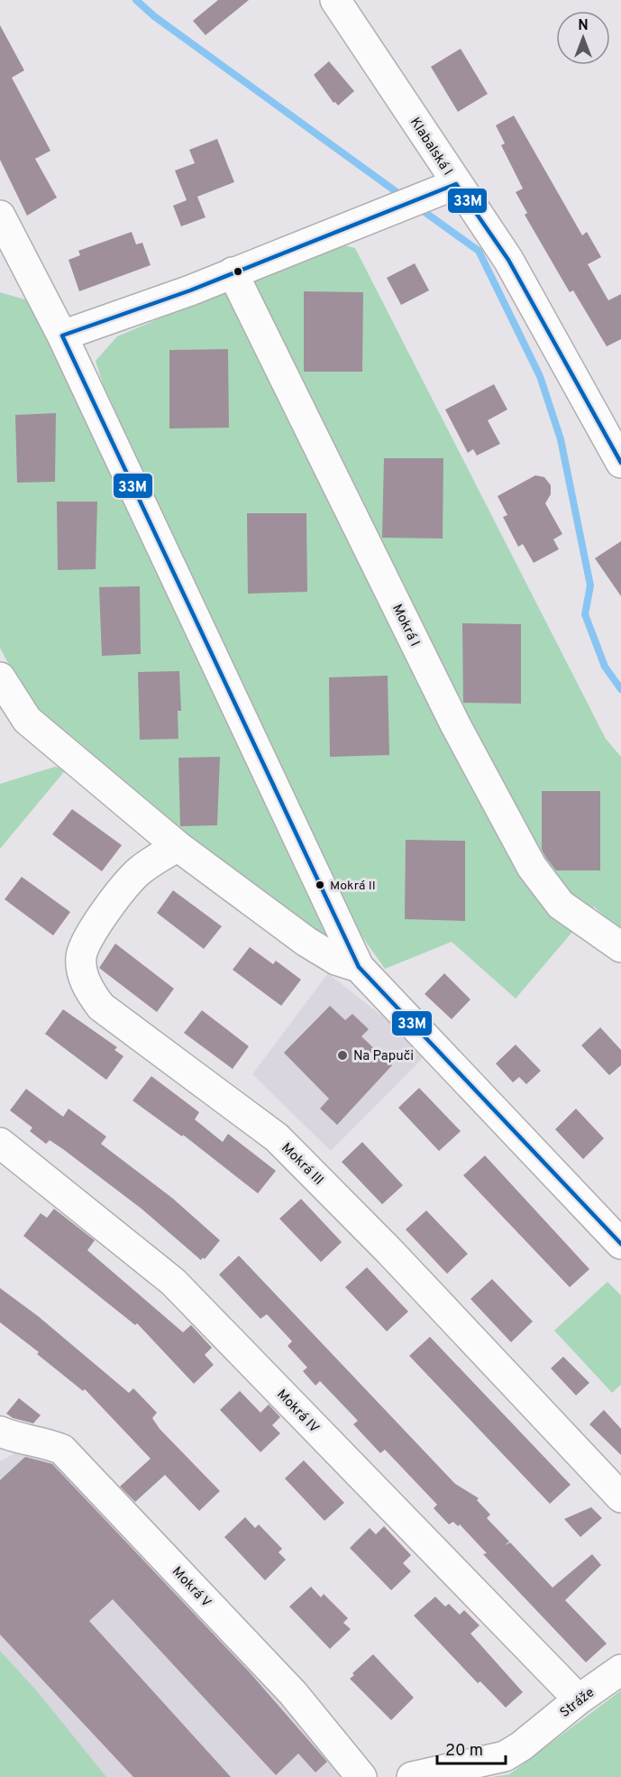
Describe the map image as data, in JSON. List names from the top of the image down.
{
  "streets": {
    "street": [
      "Klabalská I",
      "Mokrá I",
      "Mokrá III",
      "Mokrá IV",
      "Mokrá V",
      "Stráže"
    ]
  },
  "crossings": [
    ["Mokrá IV", "Stráže"]
  ],
  "places": ["Mokrá II", "Na Papuči"],
  "lines": ["transit line 33M"],
  "scale_bar": "20 m",
  "north": "top"
}
